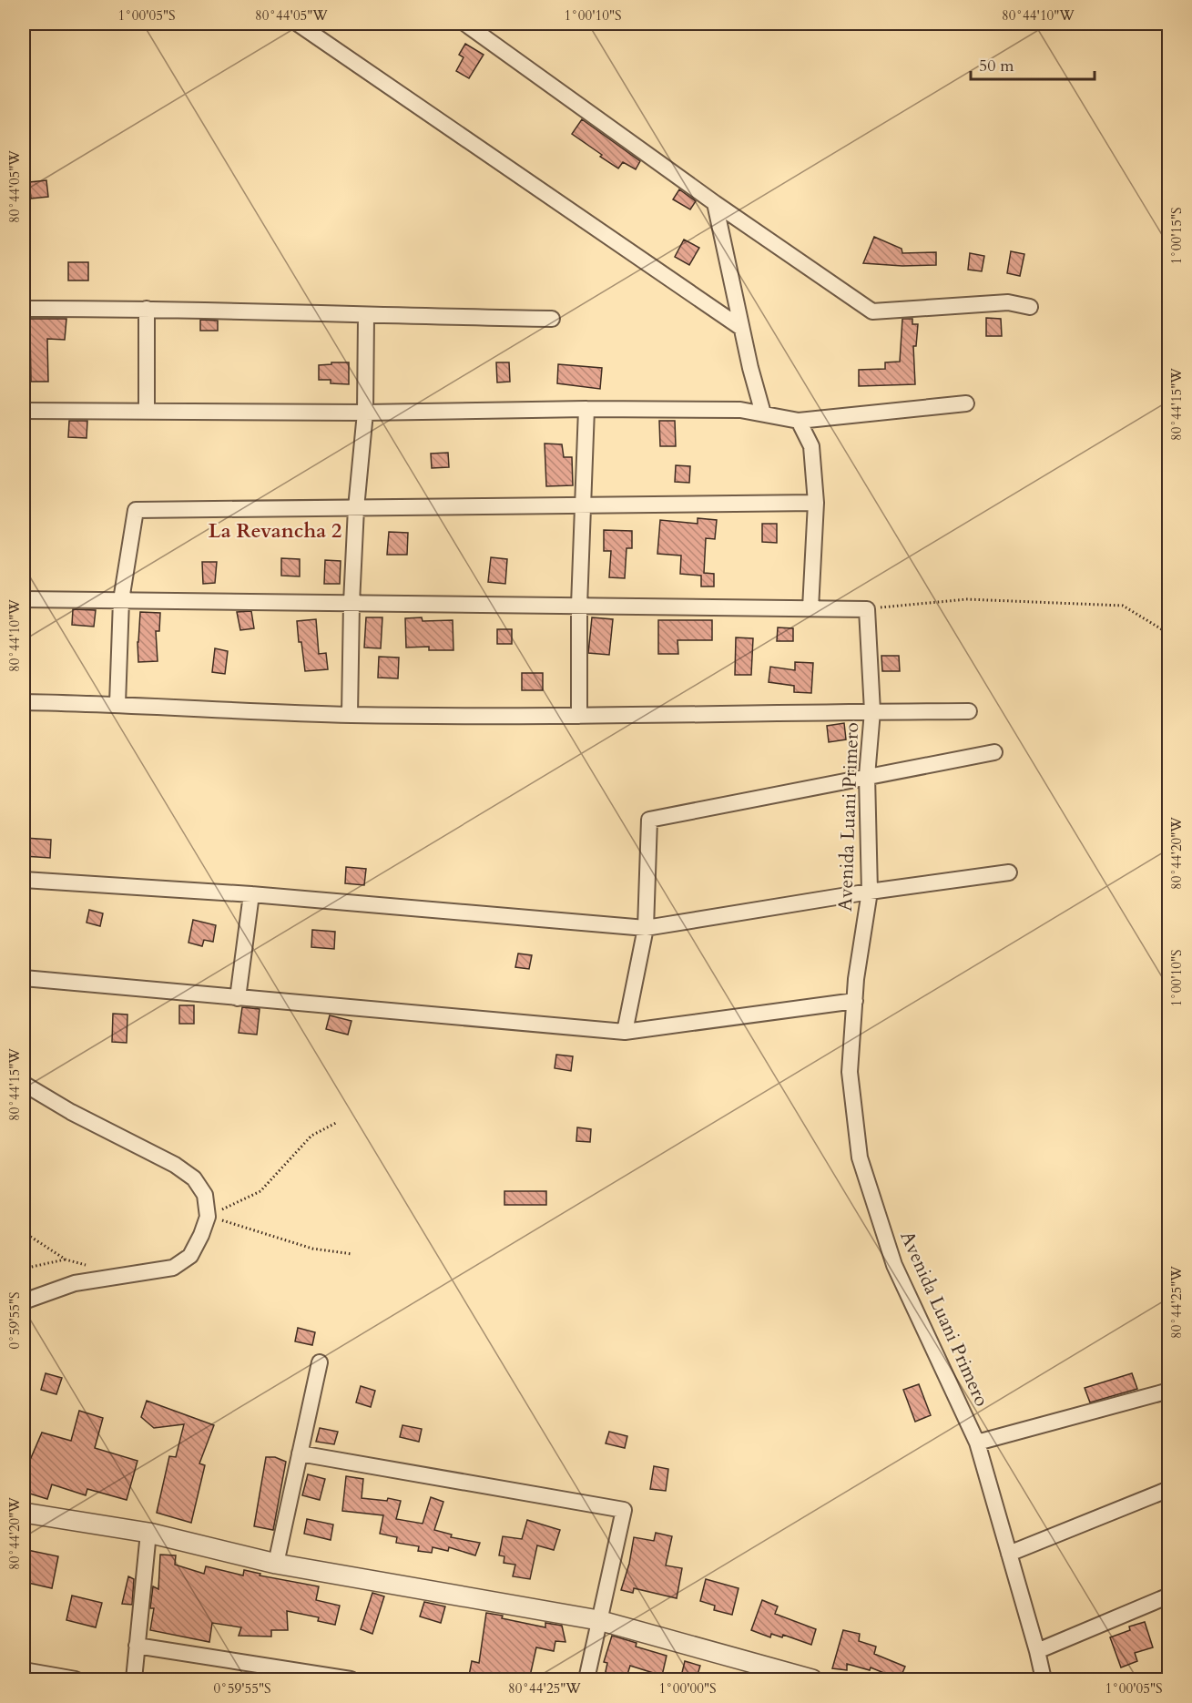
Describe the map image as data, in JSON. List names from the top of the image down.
{
  "streets": {
    "street": ["Avenida Luani Primero"]
  },
  "districts": ["La Revancha 2"],
  "scale_bar": "50 m",
  "coordinates": [
    "1°00'05\"S",
    "80°44'05\"W",
    "1°00'10\"S",
    "80°44'10\"W",
    "1°00'15\"S",
    "80°44'15\"W",
    "80°44'20\"W",
    "80°44'25\"W",
    "0°59'55\"S",
    "1°00'00\"S"
  ]
}
